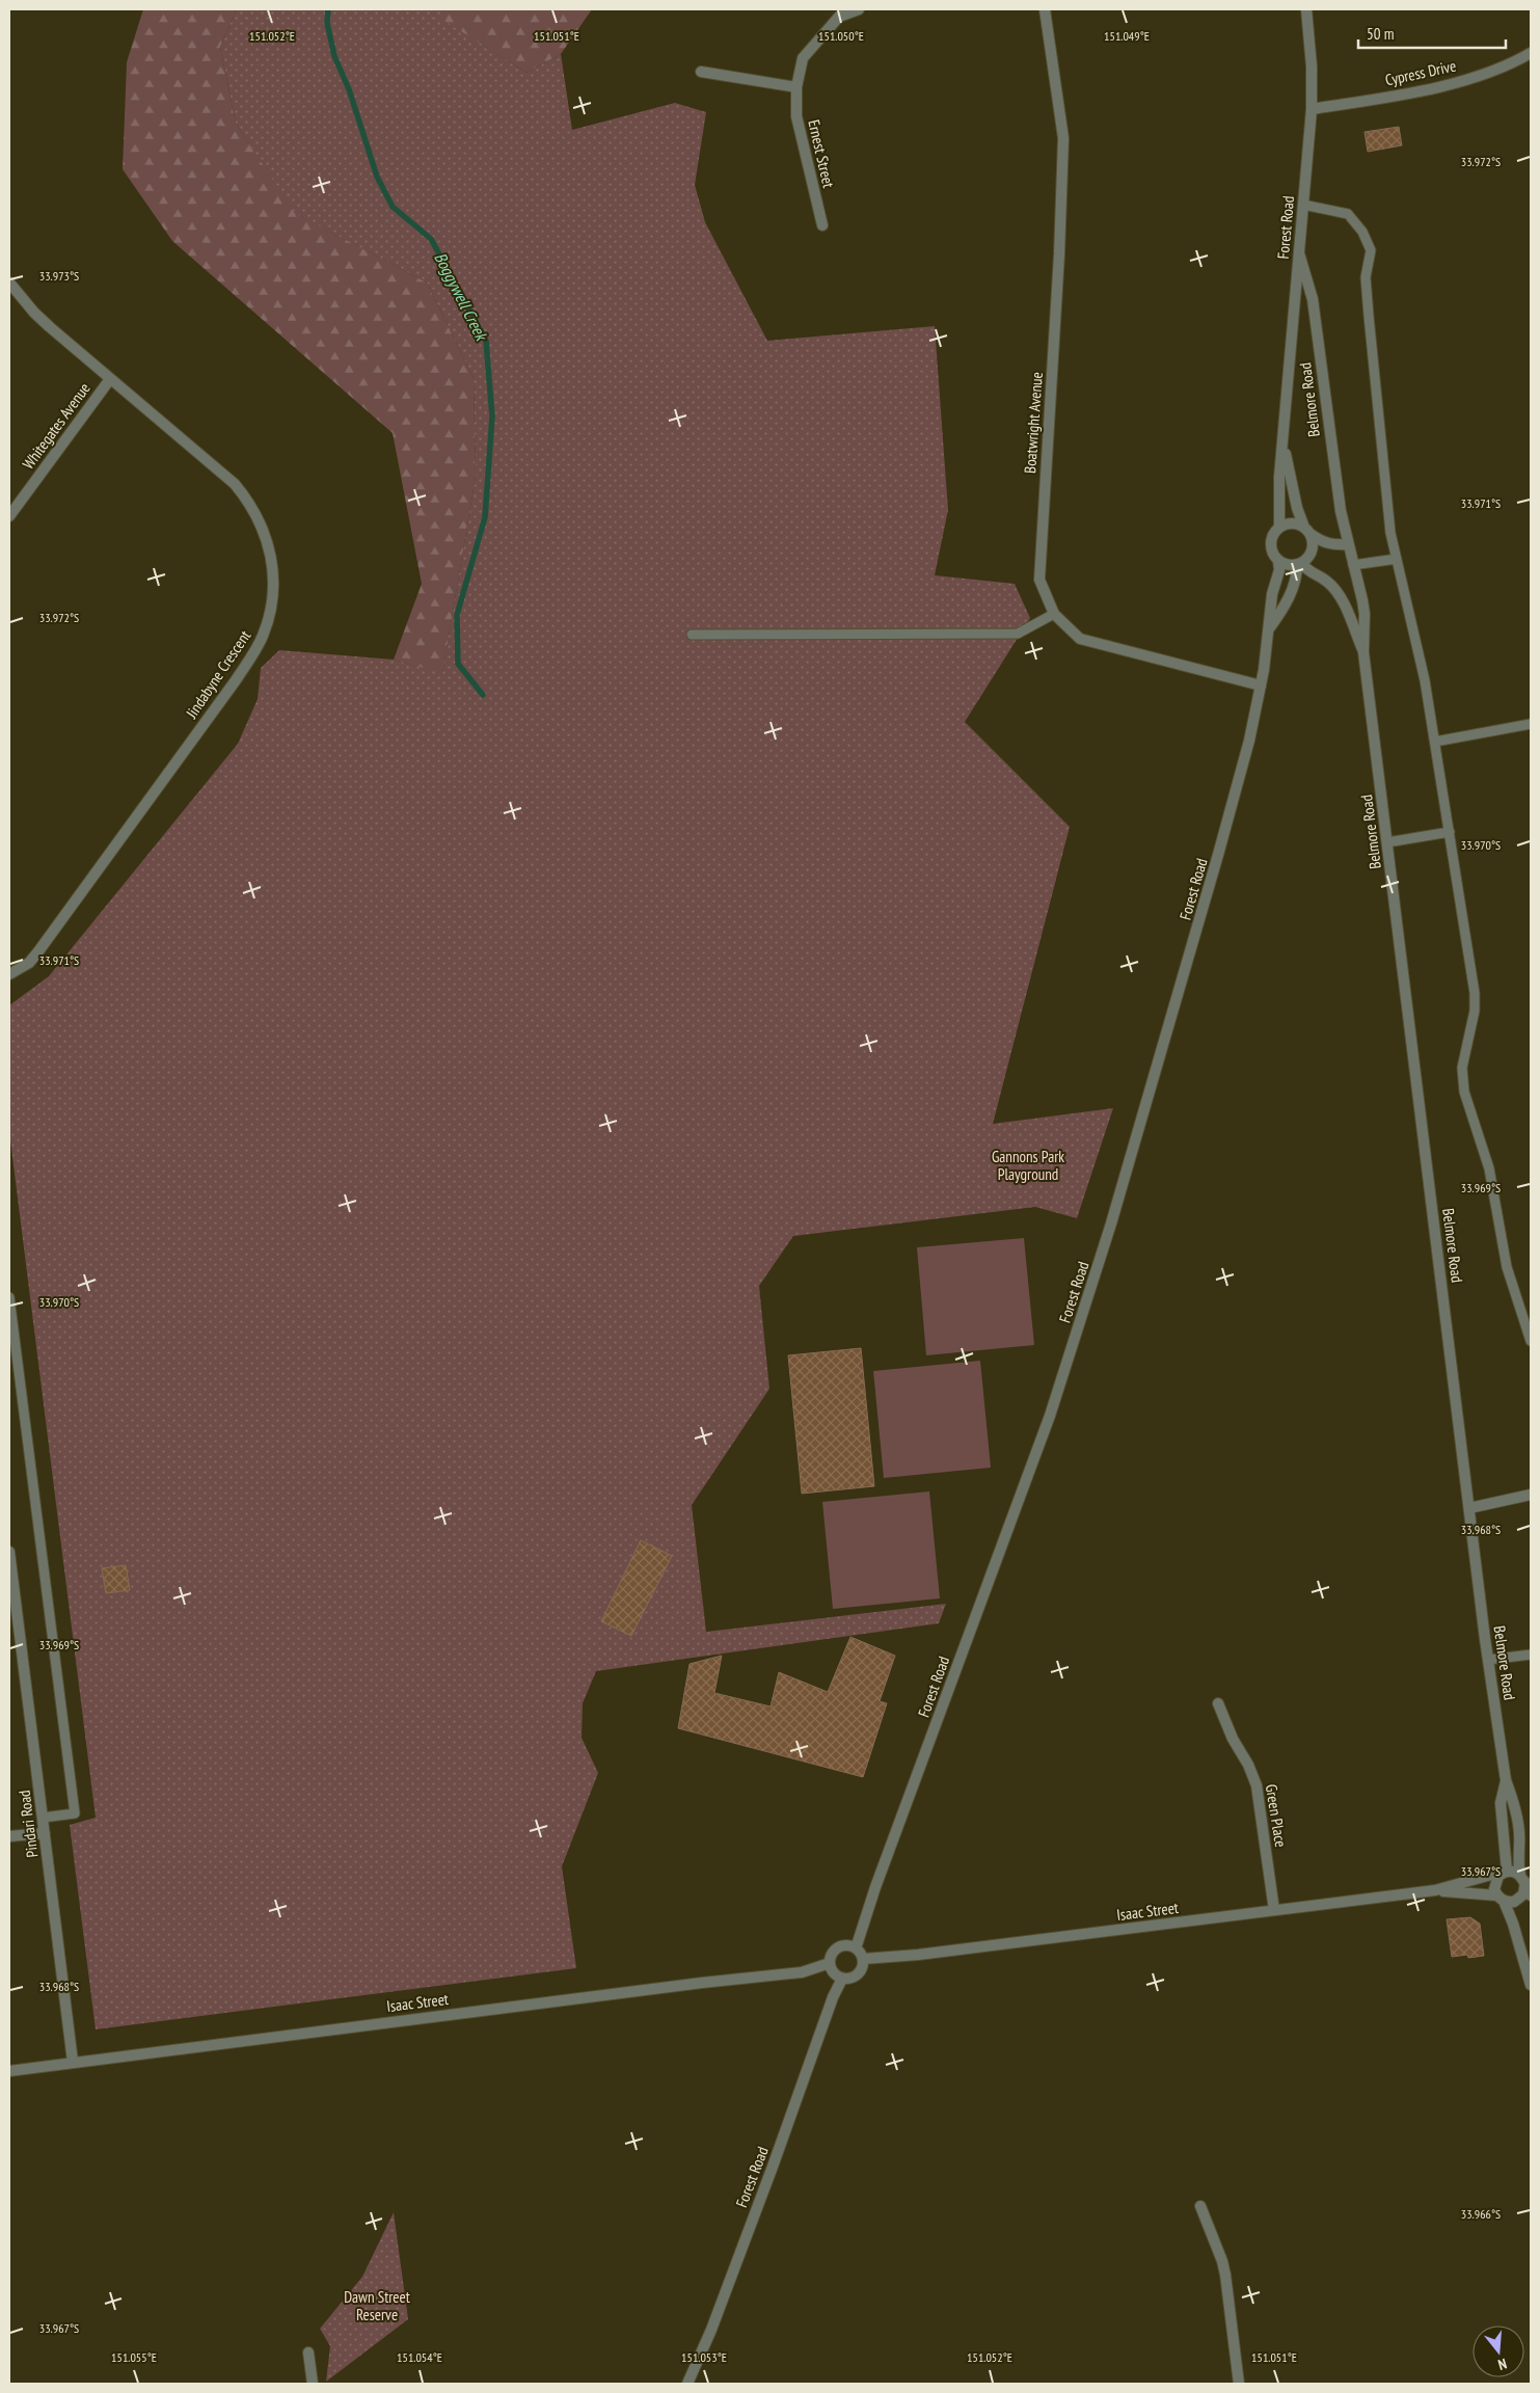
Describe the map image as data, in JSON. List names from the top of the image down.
{
  "streets": {
    "street": [
      "Cypress Drive",
      "Ernest Street",
      "Forest Road",
      "Belmore Road",
      "Boatwright Avenue",
      "Whitegates Avenue",
      "Jindabyne Crescent",
      "Green Place",
      "Pindari Road",
      "Isaac Street"
    ]
  },
  "crossings": [
    ["Cypress Drive", "Forest Road"],
    ["Forest Road", "Belmore Road"],
    ["Forest Road", "Boatwright Avenue"],
    ["Forest Road", "Isaac Street"],
    ["Belmore Road", "Isaac Street"],
    ["Whitegates Avenue", "Jindabyne Crescent"],
    ["Green Place", "Isaac Street"],
    ["Pindari Road", "Isaac Street"]
  ],
  "water": ["Boggywell Creek"],
  "parks": ["Gannons Park Playground", "Dawn Street Reserve"],
  "scale_bar": "50 m",
  "north": "bottom",
  "coordinates": [
    "151.052°E",
    "151.051°E",
    "151.050°E",
    "151.049°E",
    "33.972°S",
    "33.973°S",
    "33.971°S",
    "33.970°S",
    "33.969°S",
    "33.968°S",
    "33.967°S",
    "33.966°S",
    "151.055°E",
    "151.054°E",
    "151.053°E"
  ]
}
